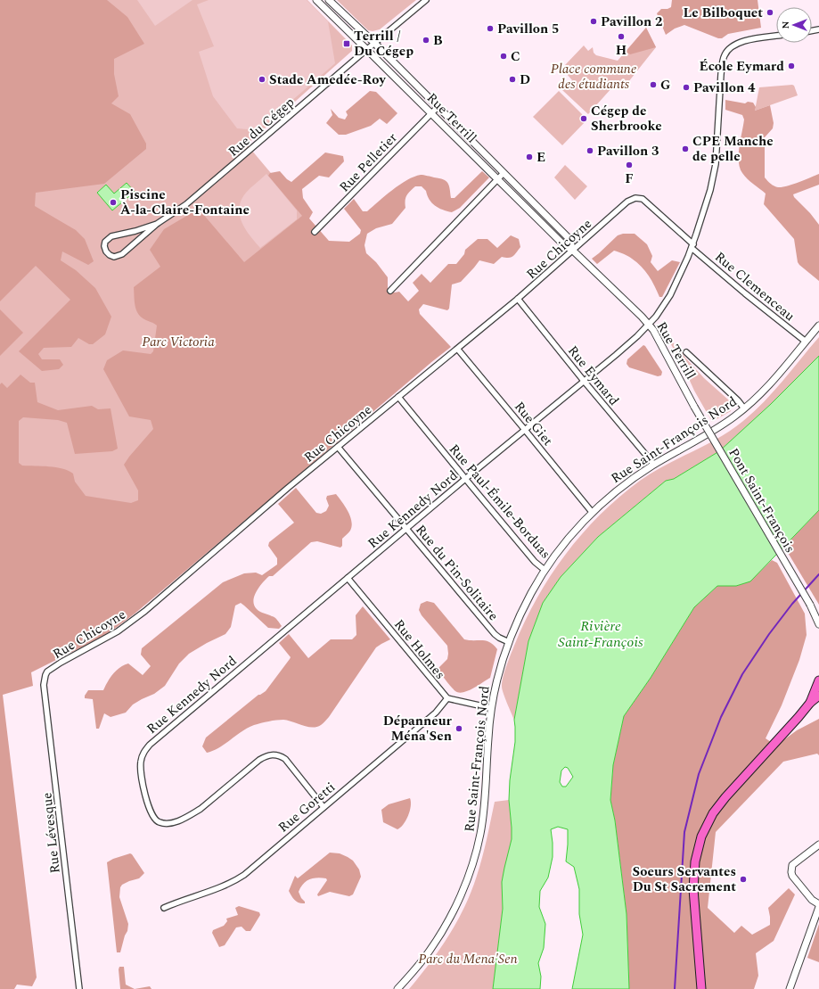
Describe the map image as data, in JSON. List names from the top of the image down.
{
  "streets": {
    "street": [
      "Rue Terrill",
      "Rue du Cégep",
      "Rue Pelletier",
      "Rue Chicoyne",
      "Rue Clemenceau",
      "Rue Eymard",
      "Rue Giet",
      "Rue Saint-François Nord",
      "Pont Saint-François",
      "Rue Paul-Émile-Borduas",
      "Rue Kennedy Nord",
      "Rue du Pin-Solitaire",
      "Rue Holmes",
      "Rue Goretti",
      "Rue Lévesque"
    ]
  },
  "crossings": [
    ["Rue Terrill", "Rue du Cégep"],
    ["Rue Terrill", "Rue Pelletier"],
    ["Rue Terrill", "Rue Chicoyne"],
    ["Rue Terrill", "Pont Saint-François"],
    ["Rue Terrill", "Rue Kennedy Nord"],
    ["Rue Chicoyne", "Rue Clemenceau"],
    ["Rue Chicoyne", "Rue Eymard"],
    ["Rue Chicoyne", "Rue Giet"],
    ["Rue Chicoyne", "Rue Paul-Émile-Borduas"],
    ["Rue Chicoyne", "Rue du Pin-Solitaire"],
    ["Rue Chicoyne", "Rue Lévesque"],
    ["Rue Clemenceau", "Rue Saint-François Nord"],
    ["Rue Clemenceau", "Rue Kennedy Nord"],
    ["Rue Eymard", "Rue Saint-François Nord"],
    ["Rue Eymard", "Rue Kennedy Nord"],
    ["Rue Giet", "Rue Saint-François Nord"],
    ["Rue Giet", "Rue Kennedy Nord"],
    ["Rue Saint-François Nord", "Rue Paul-Émile-Borduas"],
    ["Rue Saint-François Nord", "Rue du Pin-Solitaire"],
    ["Rue Saint-François Nord", "Rue Holmes"],
    ["Rue Paul-Émile-Borduas", "Rue Kennedy Nord"],
    ["Rue Kennedy Nord", "Rue du Pin-Solitaire"],
    ["Rue Kennedy Nord", "Rue Holmes"],
    ["Rue Kennedy Nord", "Rue Goretti"],
    ["Rue Holmes", "Rue Goretti"]
  ],
  "water": ["Rivière Saint-François"],
  "parks": ["Place commune des étudiants", "Parc Victoria", "Parc du Mena'Sen"],
  "places": {
    "other": [
      "Le Bilboquet",
      "Pavillon 2",
      "Pavillon 5",
      "H",
      "B",
      "C",
      "École Eymard",
      "Stade Amedée-Roy",
      "D",
      "G",
      "Pavillon 4",
      "Cégep de Sherbrooke",
      "CPE Manche de pelle",
      "Pavillon 3",
      "E",
      "F",
      "Piscine À-la-Claire-Fontaine",
      "Dépanneur Ména'Sen",
      "Soeurs Servantes Du St Sacrement"
    ],
    "transit": ["Terrill / Du Cégep"]
  },
  "north": "left"
}
